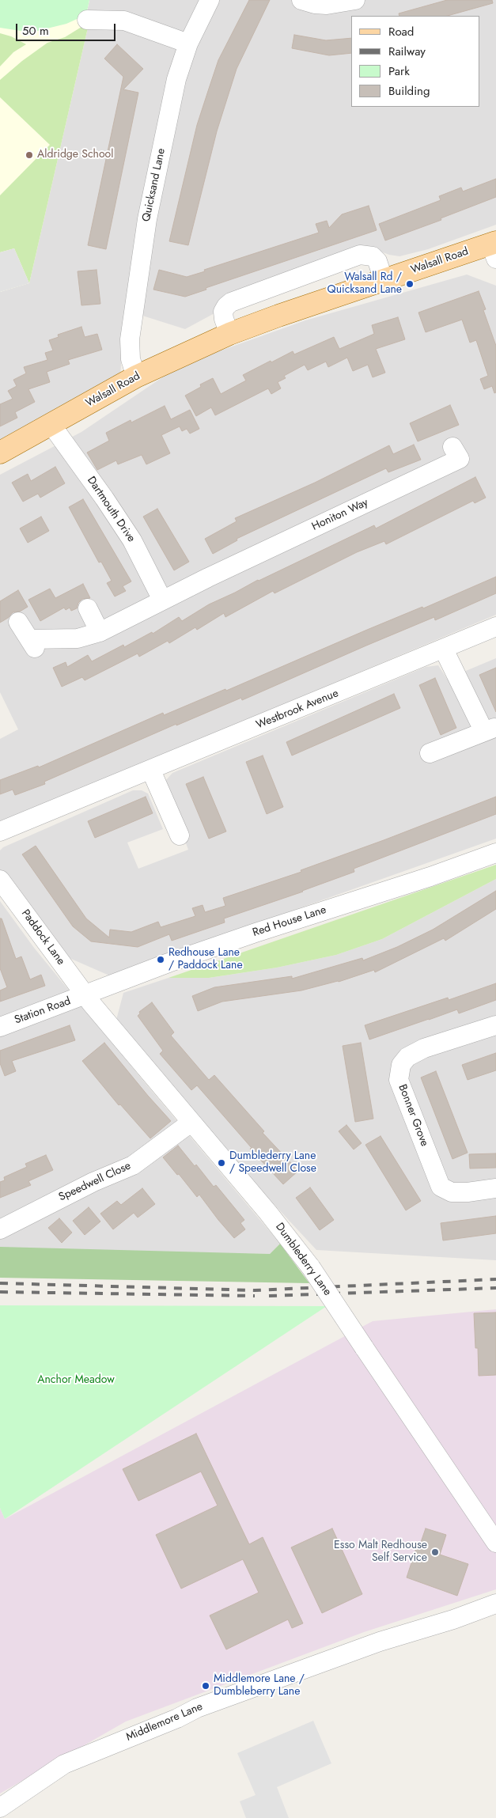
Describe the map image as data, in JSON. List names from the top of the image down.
{
  "streets": {
    "main road": ["Walsall Road"],
    "street": [
      "Quicksand Lane",
      "Dartmouth Drive",
      "Honiton Way",
      "Westbrook Avenue",
      "Red House Lane",
      "Paddock Lane",
      "Station Road",
      "Bonner Grove",
      "Speedwell Close",
      "Dumblederry Lane",
      "Middlemore Lane"
    ]
  },
  "crossings": [
    ["Quicksand Lane", "Walsall Road"],
    ["Walsall Road", "Dartmouth Drive"],
    ["Dartmouth Drive", "Honiton Way"],
    ["Red House Lane", "Paddock Lane"],
    ["Red House Lane", "Station Road"],
    ["Red House Lane", "Dumblederry Lane"],
    ["Paddock Lane", "Station Road"],
    ["Paddock Lane", "Dumblederry Lane"],
    ["Station Road", "Dumblederry Lane"],
    ["Speedwell Close", "Dumblederry Lane"]
  ],
  "parks": ["Anchor Meadow"],
  "places": [
    "Aldridge School",
    "Walsall Rd / Quicksand Lane",
    "Redhouse Lane / Paddock Lane",
    "Dumblederry Lane / Speedwell Close",
    "Esso Malt Redhouse Self Service",
    "Middlemore Lane / Dumbleberry Lane"
  ],
  "legend": [
    "Road",
    "Railway",
    "Park",
    "Building"
  ],
  "scale_bar": "50 m"
}
